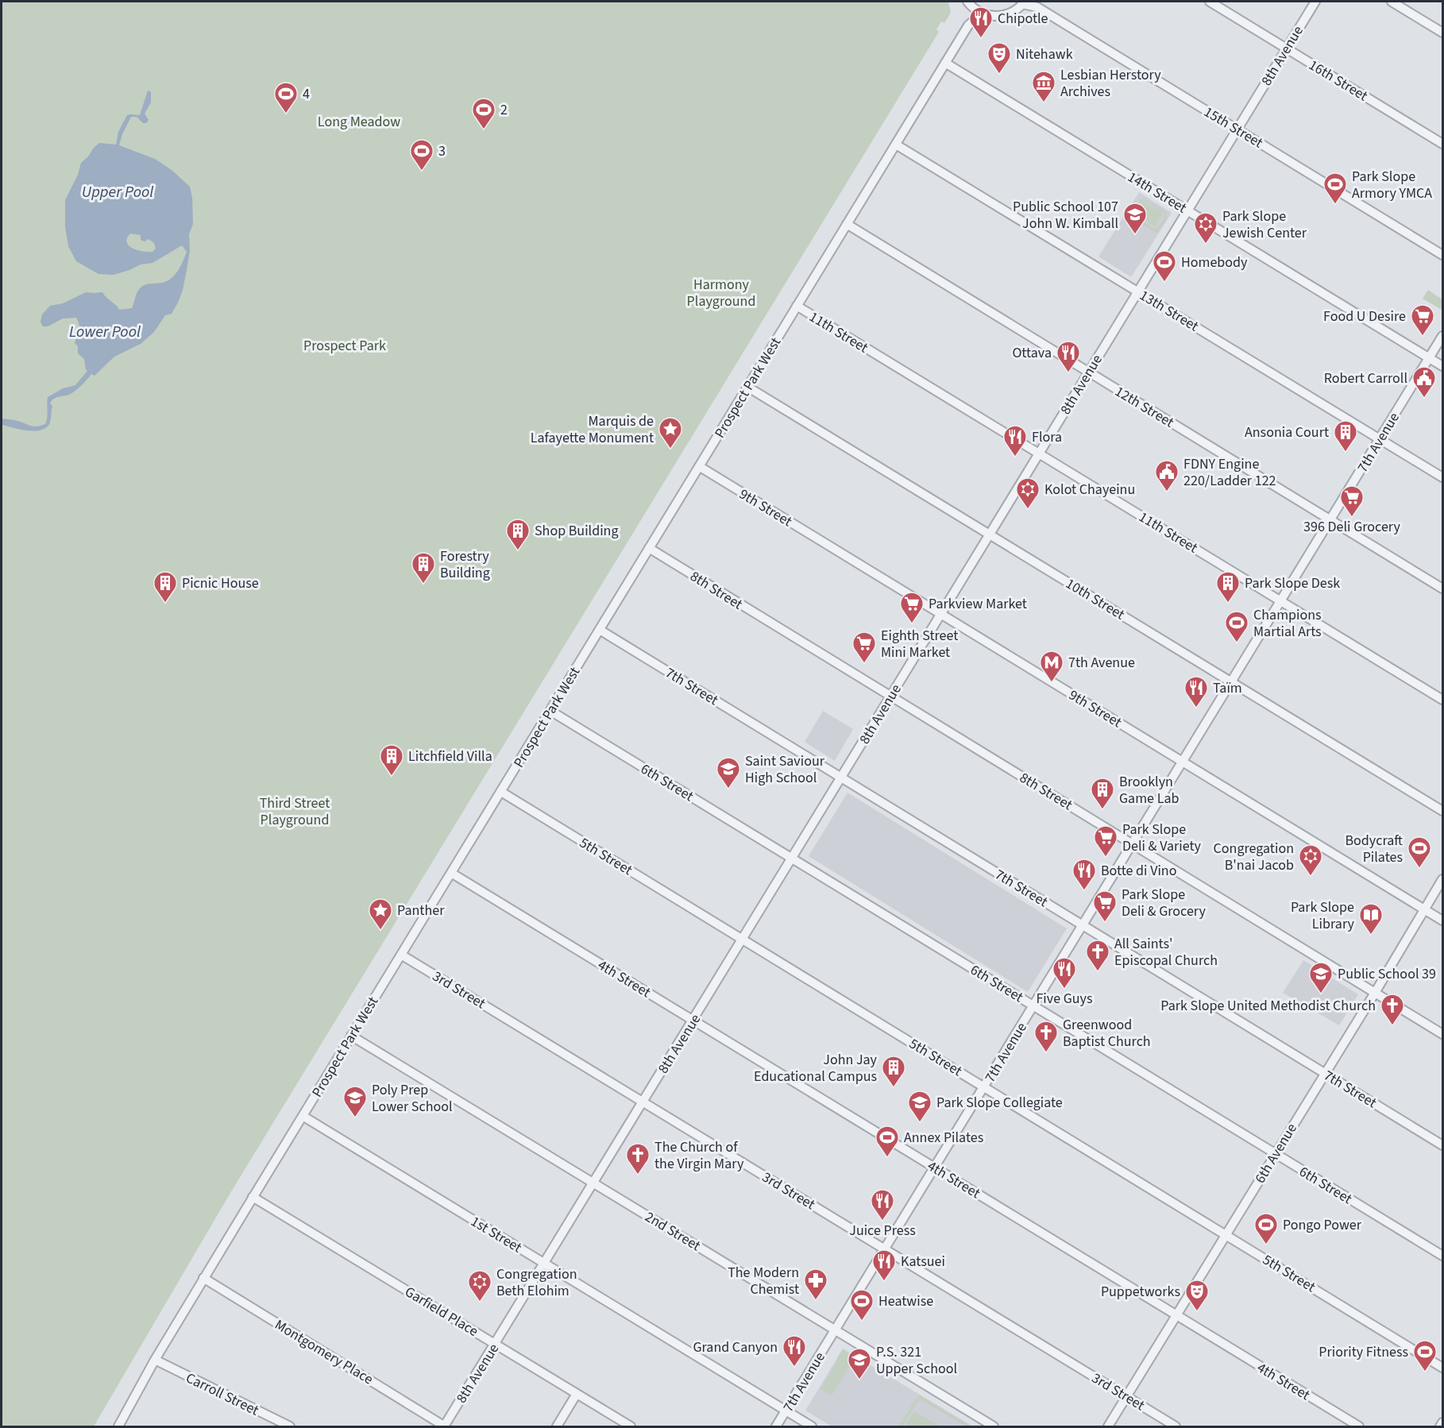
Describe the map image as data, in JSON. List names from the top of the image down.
{
  "streets": {
    "street": [
      "8th Avenue",
      "16th Street",
      "15th Street",
      "14th Street",
      "13th Street",
      "11th Street",
      "Prospect Park West",
      "12th Street",
      "7th Avenue",
      "9th Street",
      "8th Street",
      "10th Street",
      "7th Street",
      "6th Street",
      "5th Street",
      "4th Street",
      "3rd Street",
      "6th Avenue",
      "2nd Street",
      "1st Street",
      "Garfield Place",
      "Montgomery Place",
      "Carroll Street"
    ]
  },
  "crossings": [
    ["8th Avenue", "16th Street"],
    ["8th Avenue", "15th Street"],
    ["8th Avenue", "14th Street"],
    ["8th Avenue", "13th Street"],
    ["8th Avenue", "11th Street"],
    ["8th Avenue", "12th Street"],
    ["8th Avenue", "9th Street"],
    ["8th Avenue", "8th Street"],
    ["8th Avenue", "10th Street"],
    ["8th Avenue", "7th Street"],
    ["8th Avenue", "6th Street"],
    ["8th Avenue", "5th Street"],
    ["8th Avenue", "4th Street"],
    ["8th Avenue", "3rd Street"],
    ["8th Avenue", "2nd Street"],
    ["8th Avenue", "1st Street"],
    ["8th Avenue", "Garfield Place"],
    ["8th Avenue", "Montgomery Place"],
    ["14th Street", "Prospect Park West"],
    ["14th Street", "7th Avenue"],
    ["13th Street", "Prospect Park West"],
    ["13th Street", "7th Avenue"],
    ["11th Street", "Prospect Park West"],
    ["11th Street", "7th Avenue"],
    ["Prospect Park West", "12th Street"],
    ["Prospect Park West", "9th Street"],
    ["Prospect Park West", "8th Street"],
    ["Prospect Park West", "10th Street"],
    ["Prospect Park West", "7th Street"],
    ["Prospect Park West", "6th Street"],
    ["Prospect Park West", "5th Street"],
    ["Prospect Park West", "4th Street"],
    ["Prospect Park West", "3rd Street"],
    ["Prospect Park West", "2nd Street"],
    ["Prospect Park West", "1st Street"],
    ["Prospect Park West", "Garfield Place"],
    ["Prospect Park West", "Montgomery Place"],
    ["Prospect Park West", "Carroll Street"],
    ["12th Street", "7th Avenue"],
    ["7th Avenue", "9th Street"],
    ["7th Avenue", "8th Street"],
    ["7th Avenue", "10th Street"],
    ["7th Avenue", "7th Street"],
    ["7th Avenue", "6th Street"],
    ["7th Avenue", "5th Street"],
    ["7th Avenue", "4th Street"],
    ["7th Avenue", "3rd Street"],
    ["7th Avenue", "2nd Street"],
    ["7th Avenue", "1st Street"],
    ["9th Street", "6th Avenue"],
    ["8th Street", "6th Avenue"],
    ["7th Street", "6th Avenue"],
    ["6th Street", "6th Avenue"],
    ["5th Street", "6th Avenue"],
    ["4th Street", "6th Avenue"],
    ["3rd Street", "6th Avenue"]
  ],
  "water": ["Upper Pool", "Lower Pool"],
  "parks": [
    "Long Meadow",
    "Harmony Playground",
    "Prospect Park",
    "Third Street Playground"
  ],
  "places": {
    "restaurant": [
      "Chipotle",
      "Ottava",
      "Flora",
      "Taïm",
      "Botte di Vino",
      "Five Guys",
      "Juice Press",
      "Katsuei",
      "Grand Canyon"
    ],
    "theatre": ["Nitehawk", "Puppetworks"],
    "museum": ["Lesbian Herstory Archives"],
    "sports": [
      "4",
      "2",
      "3",
      "Park Slope Armory YMCA",
      "Homebody",
      "Champions Martial Arts",
      "Bodycraft Pilates",
      "Annex Pilates",
      "Pongo Power",
      "Heatwise",
      "Priority Fitness"
    ],
    "school or university": [
      "Public School 107 John W. Kimball",
      "Saint Saviour High School",
      "Public School 39",
      "Poly Prep Lower School",
      "Park Slope Collegiate",
      "P.S. 321 Upper School"
    ],
    "synagogue": [
      "Park Slope Jewish Center",
      "Kolot Chayeinu",
      "Congregation B'nai Jacob",
      "Congregation Beth Elohim"
    ],
    "supermarket": [
      "Food U Desire",
      "396 Deli Grocery",
      "Parkview Market",
      "Eighth Street Mini Market",
      "Park Slope Deli & Variety",
      "Park Slope Deli & Grocery"
    ],
    "public building": ["Robert Carroll", "FDNY Engine 220/Ladder 122"],
    "place": ["Marquis de Lafayette Monument", "Panther"],
    "building": [
      "Ansonia Court",
      "Shop Building",
      "Forestry Building",
      "Picnic House",
      "Park Slope Desk",
      "Litchfield Villa",
      "Brooklyn Game Lab",
      "John Jay Educational Campus"
    ],
    "metro station": ["7th Avenue"],
    "library": ["Park Slope Library"],
    "church": [
      "All Saints' Episcopal Church",
      "Park Slope United Methodist Church",
      "Greenwood Baptist Church",
      "The Church of the Virgin Mary"
    ],
    "pharmacy": ["The Modern Chemist"]
  }
}
